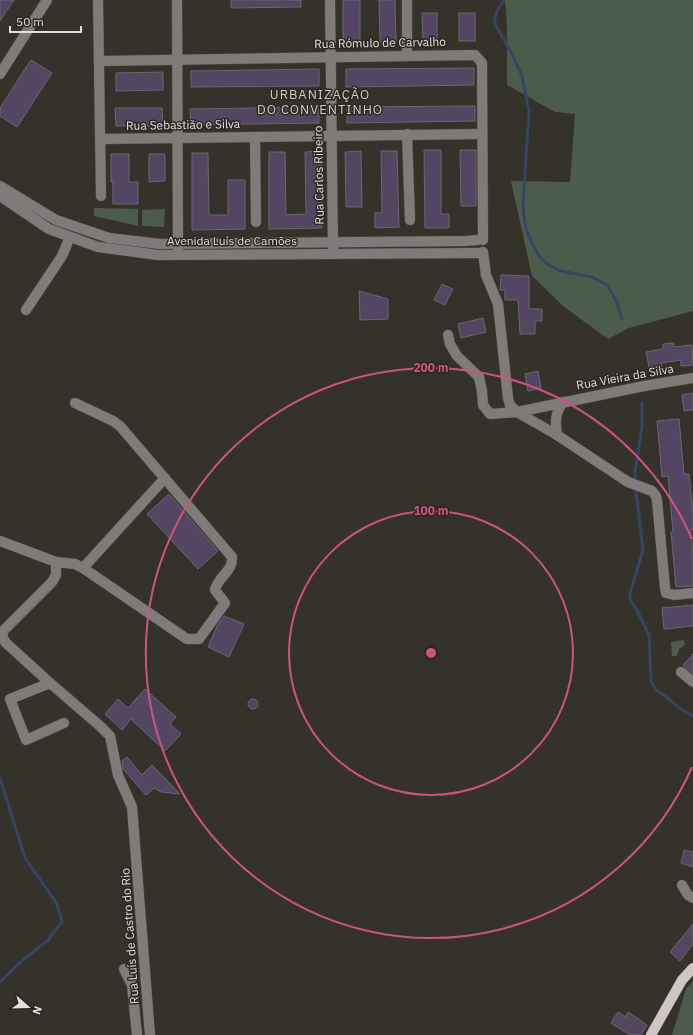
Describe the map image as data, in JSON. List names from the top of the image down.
{
  "streets": {
    "street": [
      "Rua Rómulo de Carvalho",
      "Rua Sebastião e Silva",
      "Rua Carlos Ribeiro",
      "Avenida Luís de Camões",
      "Rua Vieira da Silva",
      "Rua Luís de Castro do Rio"
    ]
  },
  "crossings": [
    ["Rua Rómulo de Carvalho", "Rua Sebastião e Silva"],
    ["Rua Rómulo de Carvalho", "Rua Carlos Ribeiro"],
    ["Rua Rómulo de Carvalho", "Avenida Luís de Camões"],
    ["Rua Sebastião e Silva", "Rua Carlos Ribeiro"],
    ["Rua Carlos Ribeiro", "Avenida Luís de Camões"]
  ],
  "districts": ["URBANIZAÇÃO DO CONVENTINHO"],
  "scale_bar": "50 m",
  "north": "right",
  "rings": ["200 m", "100 m"]
}
